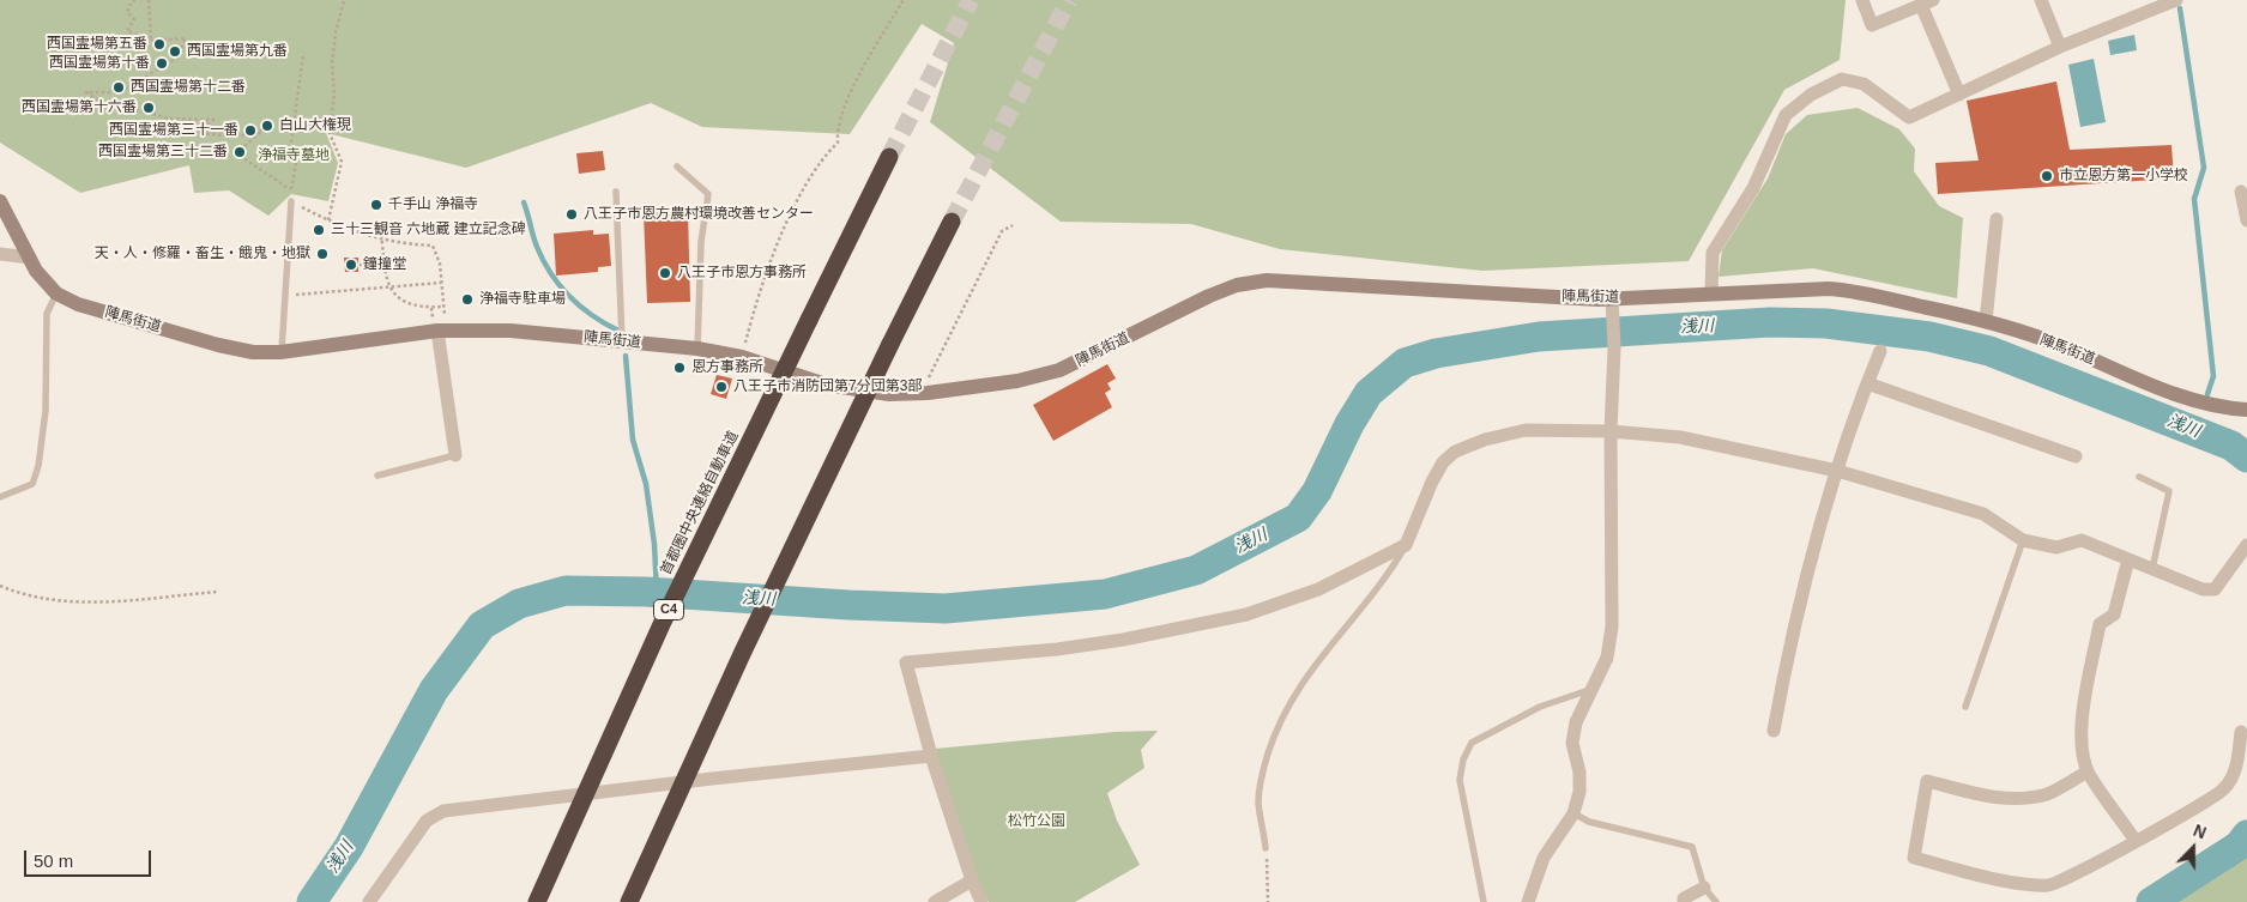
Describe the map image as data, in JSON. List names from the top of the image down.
{
  "streets": {
    "highway": ["首都圏中央連絡自動車道", "C4"],
    "main road": ["陣馬街道"]
  },
  "water": ["浅川"],
  "parks": ["浄福寺墓地", "松竹公園"],
  "places": [
    "西国霊場第五番",
    "西国霊場第九番",
    "西国霊場第十番",
    "西国霊場第十二番",
    "西国霊場第十六番",
    "白山大権現",
    "西国霊場第三十一番",
    "西国霊場第三十二番",
    "市立恩方第一小学校",
    "千手山 浄福寺",
    "八王子市恩方農村環境改善センター",
    "三十三観音 六地蔵 建立記念碑",
    "天・人・修羅・畜生・餓鬼・地獄",
    "鐘撞堂",
    "八王子市恩方事務所",
    "浄福寺駐車場",
    "恩方事務所",
    "八王子市消防団第7分団第3部"
  ],
  "scale_bar": "50 m",
  "north": "top"
}
